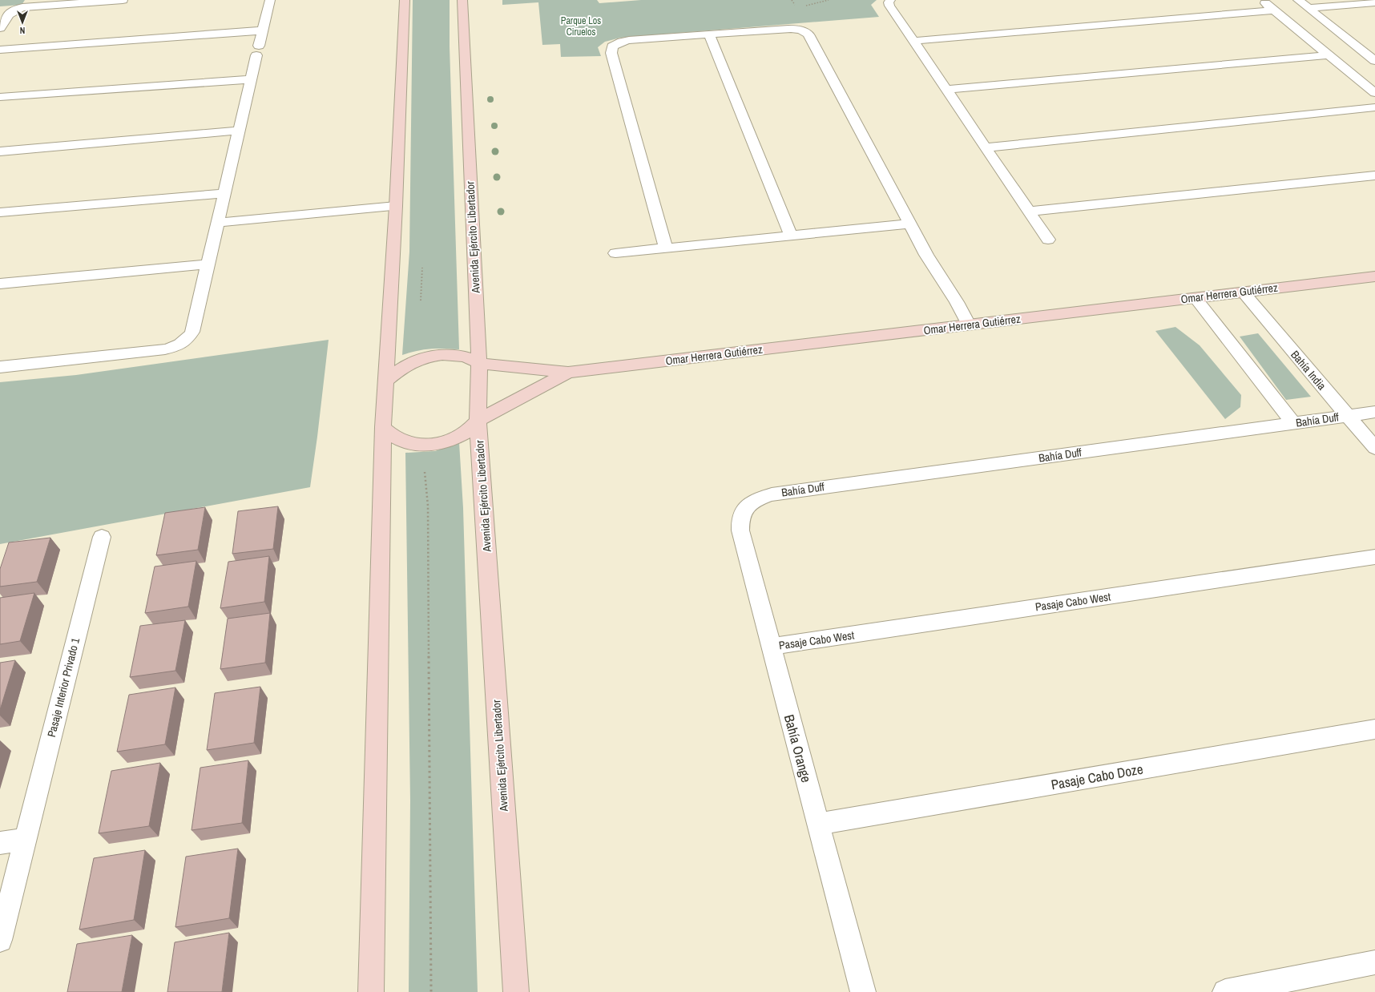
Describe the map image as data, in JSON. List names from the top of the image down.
{
  "streets": {
    "main road": ["Avenida Ejército Libertador", "Omar Herrera Gutiérrez"],
    "street": [
      "Bahía India",
      "Bahía Duff",
      "Pasaje Cabo West",
      "Pasaje Interior Privado 1",
      "Bahía Orange",
      "Pasaje Cabo Doze"
    ]
  },
  "crossings": [
    ["Avenida Ejército Libertador", "Omar Herrera Gutiérrez"],
    ["Omar Herrera Gutiérrez", "Bahía India"],
    ["Bahía India", "Bahía Duff"],
    ["Bahía Duff", "Bahía Orange"],
    ["Pasaje Cabo West", "Bahía Orange"],
    ["Bahía Orange", "Pasaje Cabo Doze"]
  ],
  "parks": ["Parque Los Ciruelos"],
  "north": "bottom"
}
